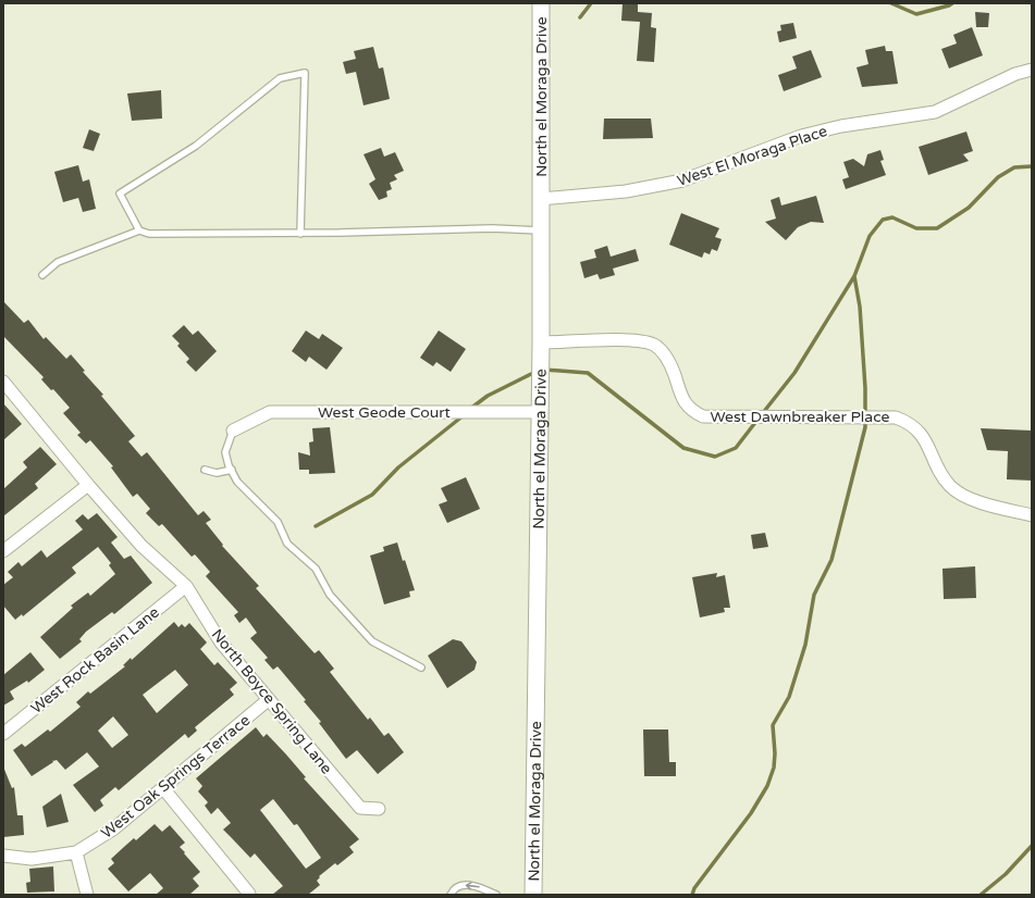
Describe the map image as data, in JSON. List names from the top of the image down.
{
  "streets": {
    "street": [
      "North el Moraga Drive",
      "West El Moraga Place",
      "West Geode Court",
      "West Dawnbreaker Place",
      "West Rock Basin Lane",
      "North Boyce Spring Lane",
      "West Oak Springs Terrace"
    ]
  },
  "crossings": [
    ["North el Moraga Drive", "West El Moraga Place"],
    ["North el Moraga Drive", "West Geode Court"],
    ["North el Moraga Drive", "West Dawnbreaker Place"],
    ["West Rock Basin Lane", "North Boyce Spring Lane"],
    ["North Boyce Spring Lane", "West Oak Springs Terrace"]
  ]
}
